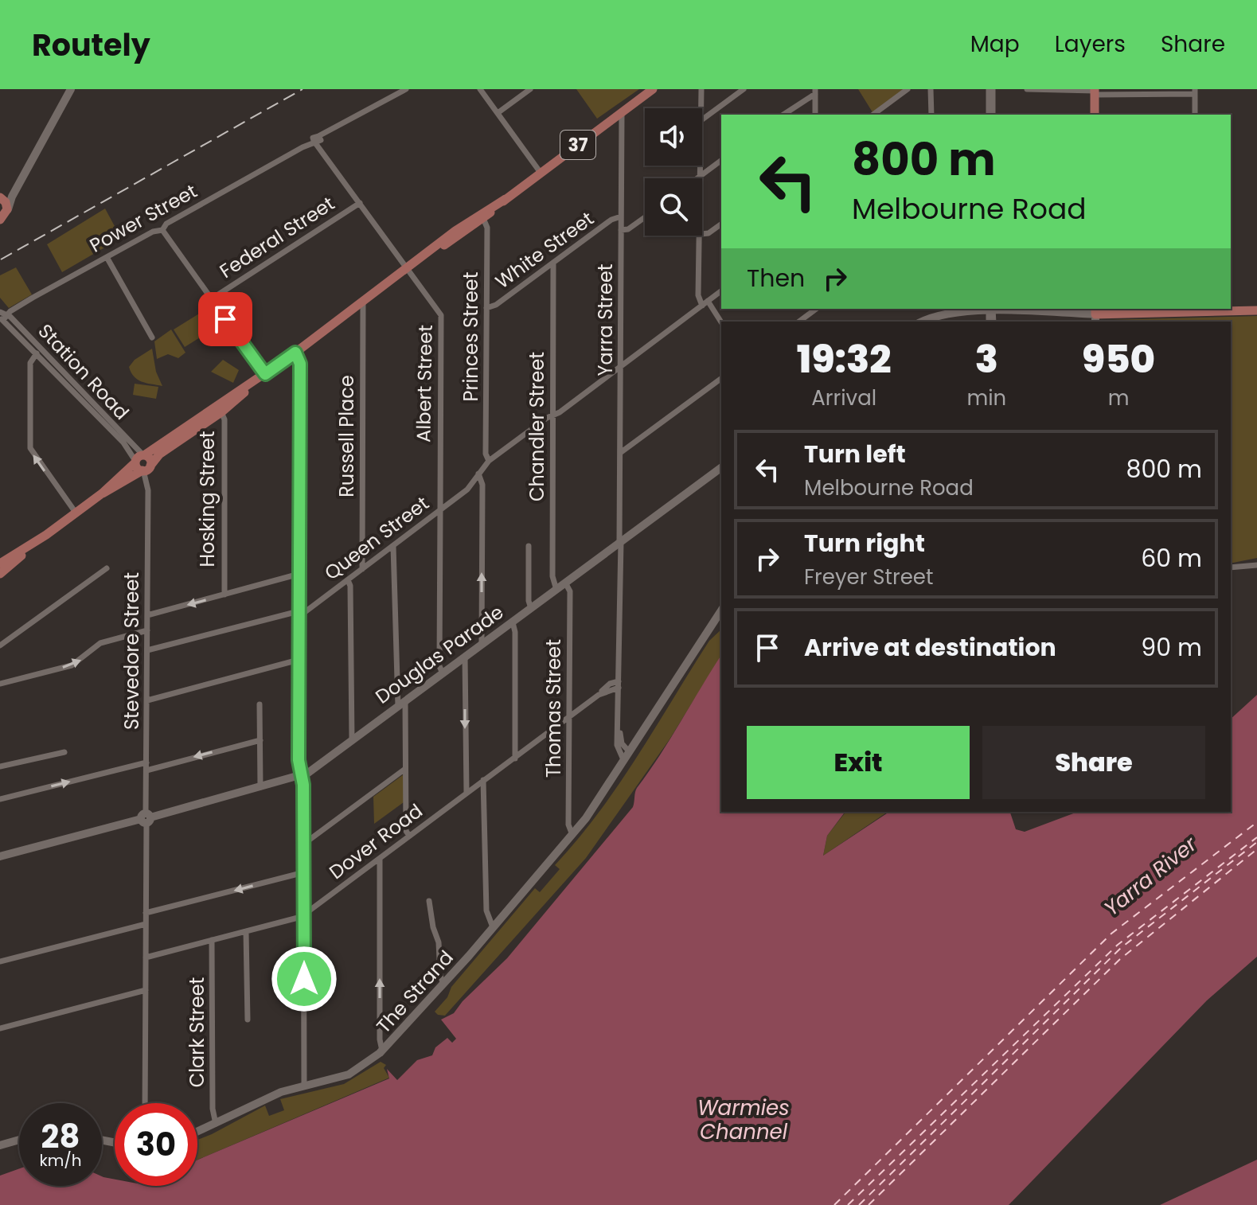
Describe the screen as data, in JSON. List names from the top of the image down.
{
  "streets": {
    "main road": ["37"],
    "street": [
      "Power Street",
      "Federal Street",
      "White Street",
      "Yarra Street",
      "Princes Street",
      "Station Road",
      "Albert Street",
      "Chandler Street",
      "Russell Place",
      "Hosking Street",
      "Queen Street",
      "Stevedore Street",
      "Douglas Parade",
      "Thomas Street",
      "Dover Road",
      "The Strand",
      "Clark Street"
    ]
  },
  "crossings": [
    ["37", "Yarra Street"],
    ["37", "Princes Street"],
    ["37", "Station Road"],
    ["37", "Albert Street"],
    ["37", "Russell Place"],
    ["37", "Hosking Street"],
    ["37", "Stevedore Street"],
    ["Power Street", "Station Road"],
    ["Power Street", "Albert Street"],
    ["Federal Street", "Albert Street"],
    ["White Street", "Yarra Street"],
    ["White Street", "Princes Street"],
    ["White Street", "Chandler Street"],
    ["Yarra Street", "Douglas Parade"],
    ["Albert Street", "Queen Street"],
    ["Albert Street", "Douglas Parade"],
    ["Chandler Street", "Douglas Parade"],
    ["Russell Place", "Queen Street"],
    ["Queen Street", "Stevedore Street"],
    ["Stevedore Street", "Douglas Parade"],
    ["Stevedore Street", "Dover Road"],
    ["Douglas Parade", "Thomas Street"],
    ["Thomas Street", "Dover Road"],
    ["Thomas Street", "The Strand"],
    ["Dover Road", "Clark Street"],
    ["The Strand", "Clark Street"]
  ],
  "water": ["Yarra River", "Warmies Channel"],
  "page": {
    "header": "Routely",
    "nav": ["Map", "Layers", "Share"],
    "turn": ["800 m", "Melbourne Road"],
    "then": "Then",
    "eta": [
      "19:32",
      "Arrival",
      "3",
      "min",
      "950",
      "m"
    ],
    "list": [
      {
        "name": "Turn left",
        "note": "Melbourne Road",
        "value": "800 m"
      },
      {
        "name": "Turn right",
        "note": "Freyer Street",
        "value": "60 m"
      },
      {
        "name": "Arrive at destination",
        "value": "90 m"
      }
    ],
    "buttons": ["Exit", "Share"],
    "speed": "28 km/h",
    "limit": "30"
  }
}
